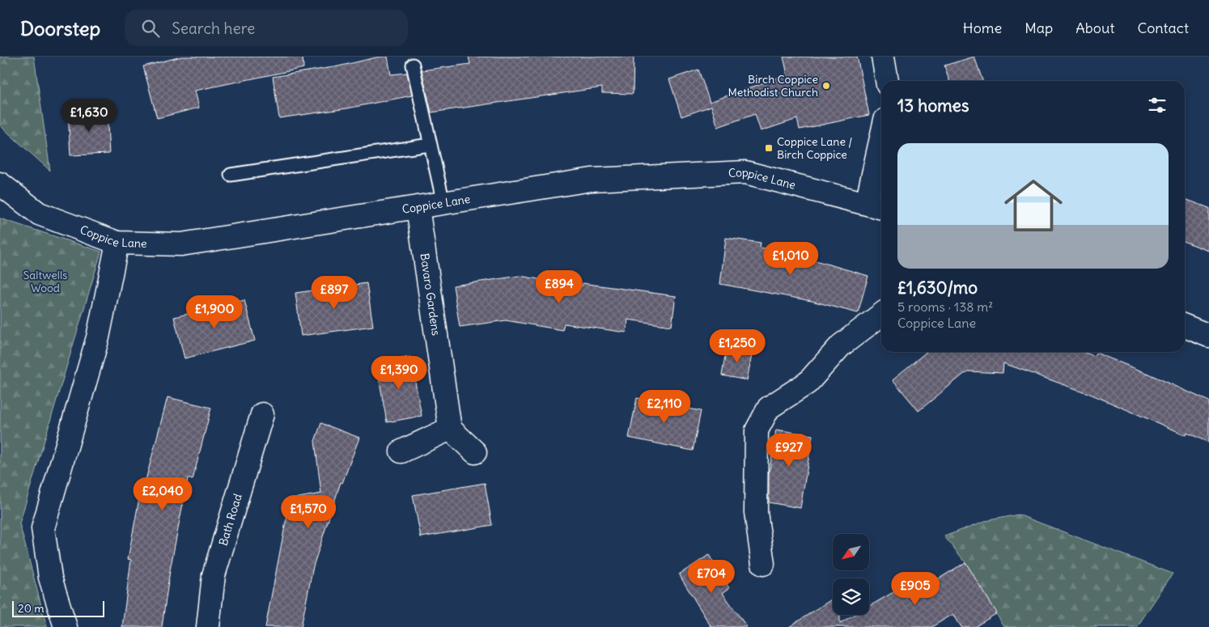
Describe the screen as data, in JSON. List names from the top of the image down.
{
  "streets": {
    "street": ["Coppice Lane", "Bavaro Gardens", "Bath Road"]
  },
  "crossings": [
    ["Coppice Lane", "Bavaro Gardens"]
  ],
  "parks": ["Saltwells Wood"],
  "places": {
    "other": ["Birch Coppice Methodist Church"],
    "transit": ["Coppice Lane / Birch Coppice"]
  },
  "scale_bar": "20 m",
  "north": "bottom left",
  "page": {
    "header": "Doorstep",
    "search": "Search here",
    "nav": [
      "Home",
      "Map",
      "About",
      "Contact"
    ],
    "heading": "13 homes",
    "price": [
      "£1,630",
      "£1,010",
      "£894",
      "£897",
      "£1,900",
      "£1,250",
      "£1,390",
      "£2,110",
      "£927",
      "£2,040",
      "£1,570",
      "£704",
      "£905"
    ],
    "list": [
      {
        "name": "£1,630/mo",
        "note": "5 rooms · 138 m² · Coppice Lane"
      }
    ],
    "scale": "20 m"
  }
}
